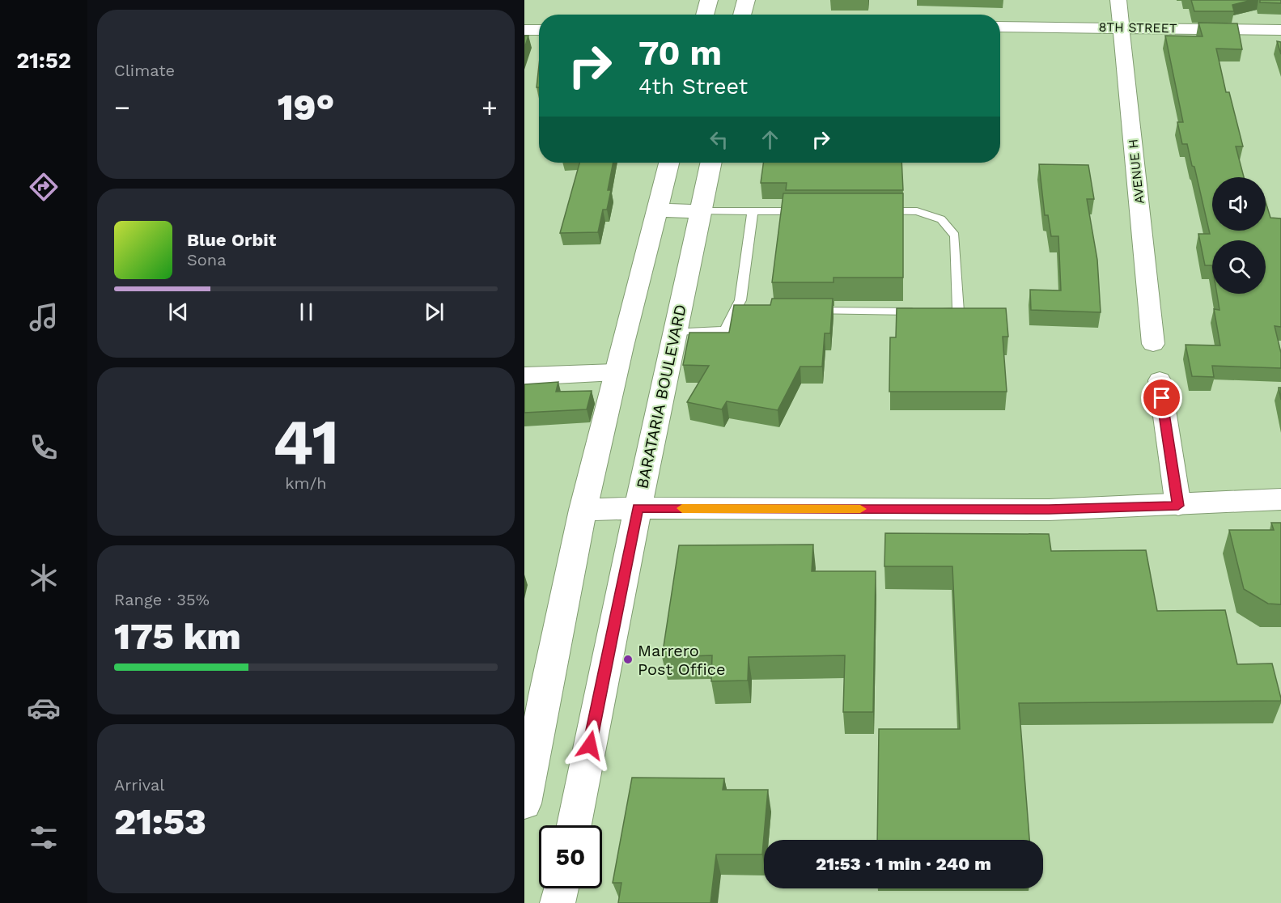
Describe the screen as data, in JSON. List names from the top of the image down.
{
  "streets": {
    "main road": ["BARATARIA BOULEVARD"],
    "street": ["8TH STREET", "AVENUE H"]
  },
  "crossings": [
    ["8TH STREET", "AVENUE H"]
  ],
  "places": ["Marrero Post Office"],
  "page": {
    "tabs": "21:52",
    "tile": [
      "Climate",
      ["41", "km/h"],
      ["Range · 35%", "175 km"],
      ["Arrival", "21:53"]
    ],
    "turn": ["70 m", "4th Street"],
    "heat": ["−", "19°", "+"],
    "song": ["Blue Orbit", "Sona"],
    "limit": "50",
    "trip": "21:53 · 1 min · 240 m"
  }
}
